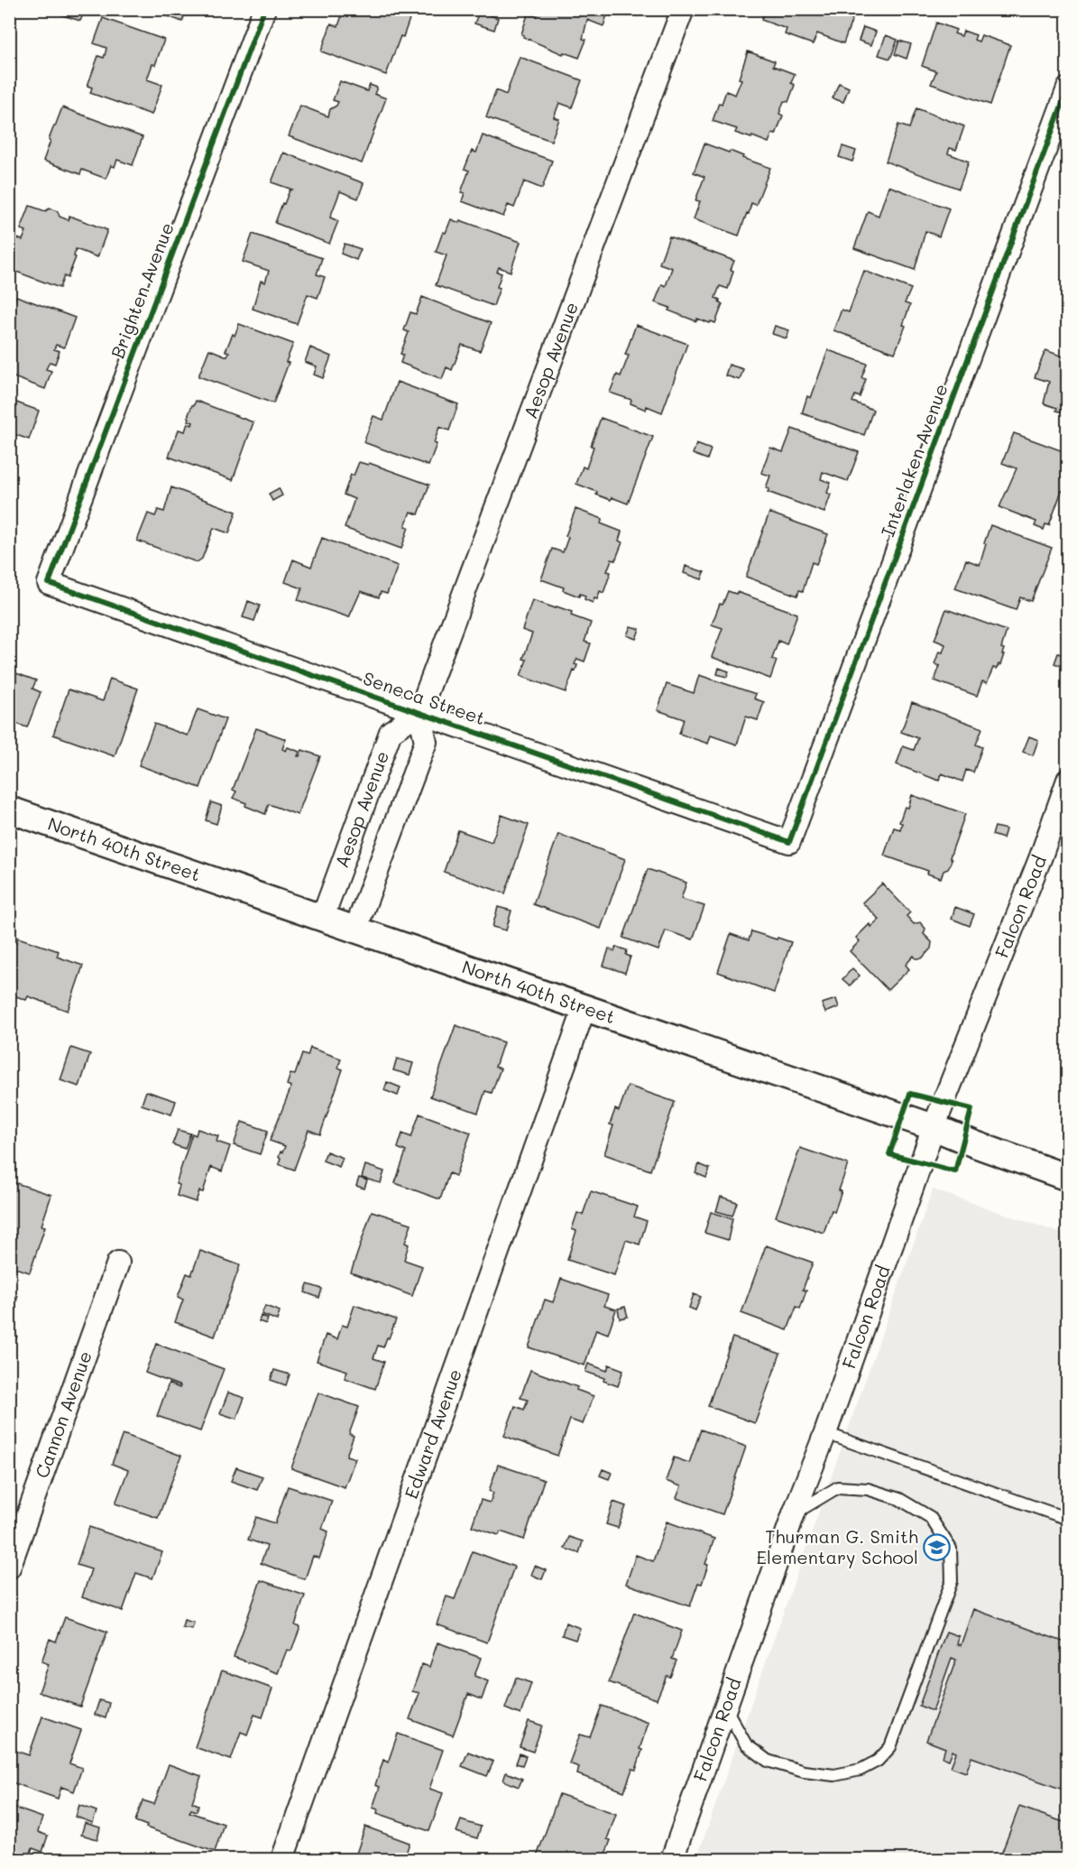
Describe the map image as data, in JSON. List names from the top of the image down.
{
  "streets": {
    "street": [
      "Brighten Avenue",
      "Aesop Avenue",
      "Interlaken Avenue",
      "Seneca Street",
      "North 40th Street",
      "Falcon Road",
      "Cannon Avenue",
      "Edward Avenue"
    ]
  },
  "crossings": [
    ["Brighten Avenue", "Seneca Street"],
    ["Aesop Avenue", "Seneca Street"],
    ["Aesop Avenue", "North 40th Street"],
    ["Interlaken Avenue", "Seneca Street"],
    ["North 40th Street", "Falcon Road"],
    ["North 40th Street", "Edward Avenue"]
  ],
  "places": {
    "school or university": ["Thurman G. Smith Elementary School"]
  }
}
